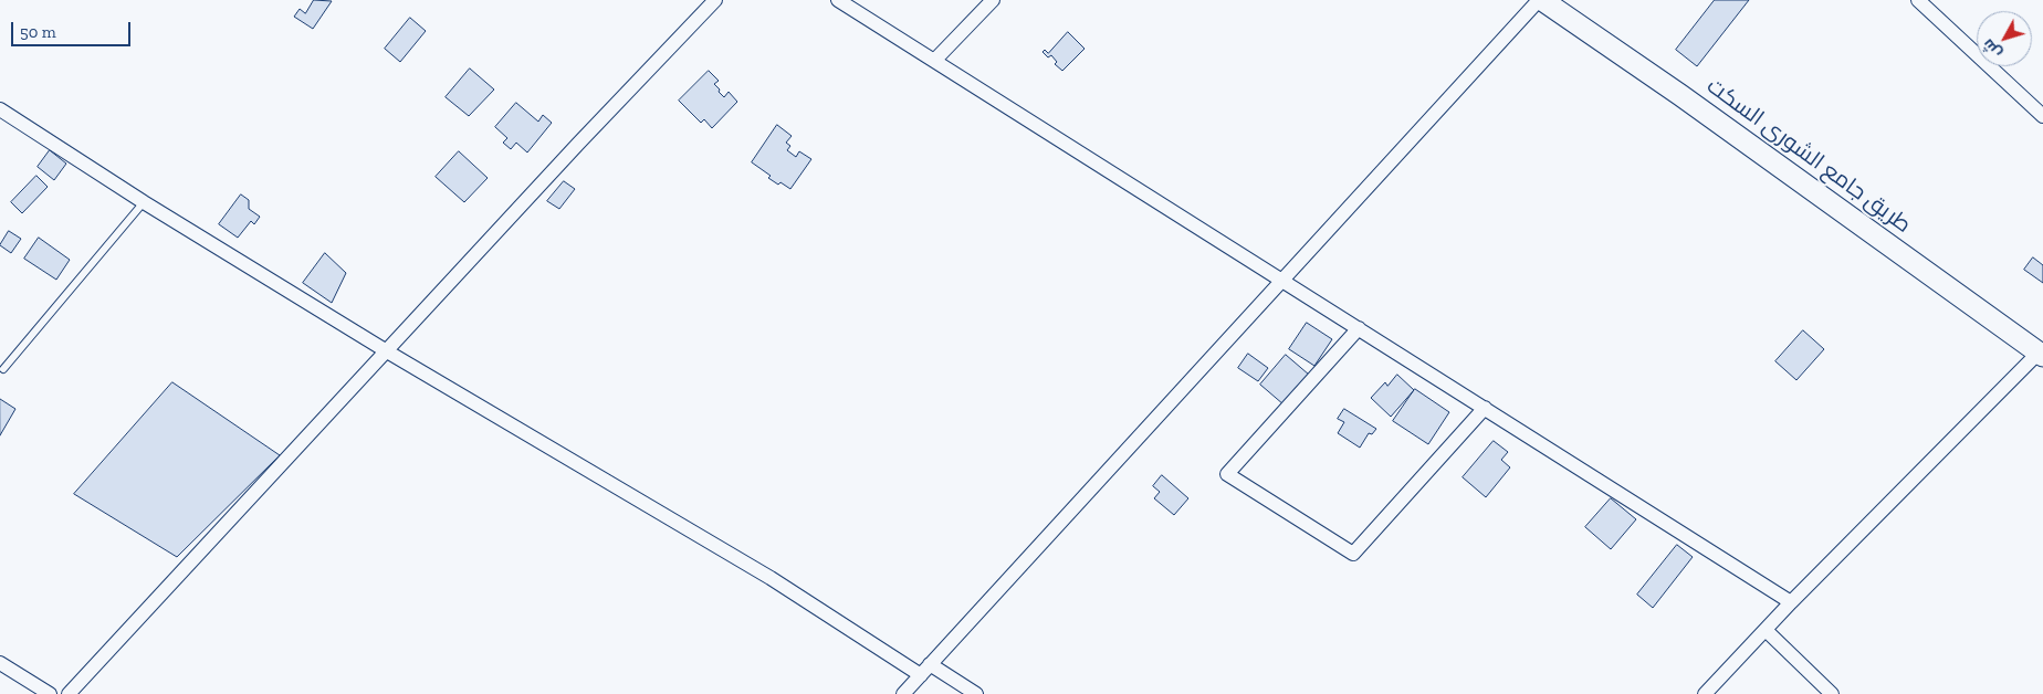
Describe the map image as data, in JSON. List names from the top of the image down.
{
  "streets": {
    "main road": ["طريق جامع الشورى السكت"]
  },
  "scale_bar": "50 m",
  "north": "bottom left"
}
